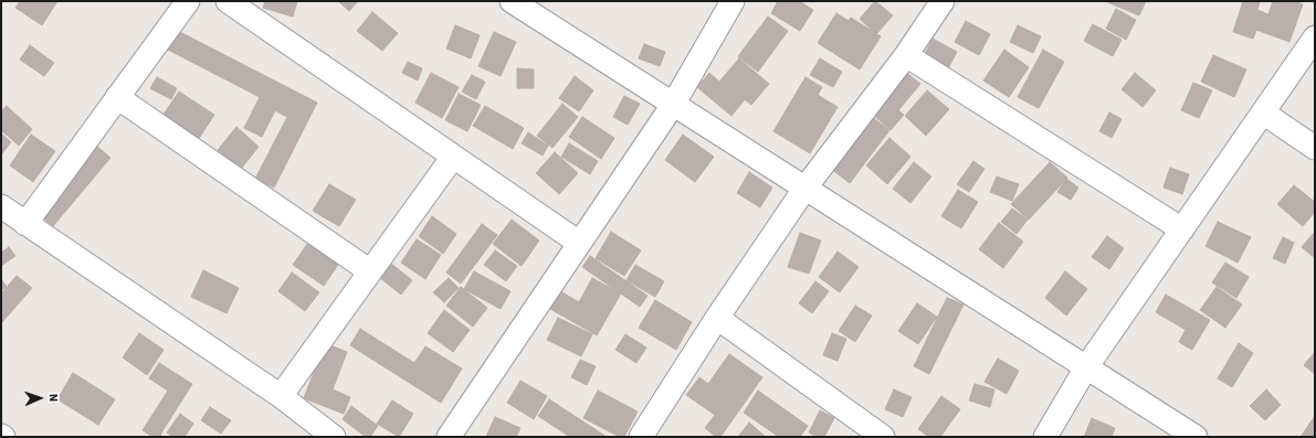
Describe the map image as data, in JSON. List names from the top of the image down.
{
  "north": "right"
}
